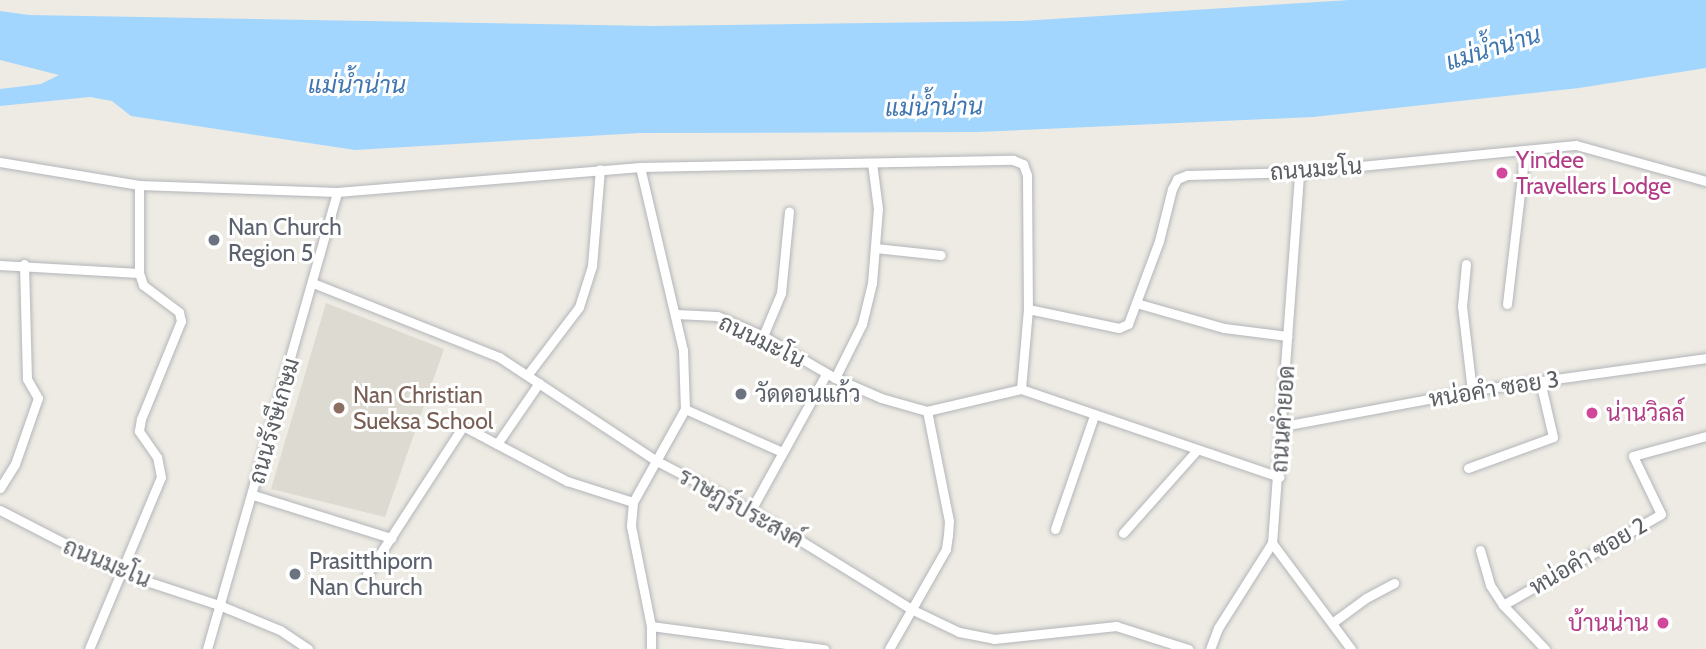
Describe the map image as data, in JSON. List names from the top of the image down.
{
  "streets": {
    "street": [
      "ถนนมะโน",
      "หน่อคำ ซอย 3",
      "ถนนคำยอด",
      "ถนนรังษีเกษม",
      "ราษฎร์ประสงค์",
      "หน่อคำ ซอย 2"
    ]
  },
  "crossings": [
    ["ถนนมะโน", "ถนนคำยอด"],
    ["ถนนมะโน", "ถนนรังษีเกษม"],
    ["หน่อคำ ซอย 3", "ถนนคำยอด"],
    ["ถนนรังษีเกษม", "ราษฎร์ประสงค์"]
  ],
  "water": ["แม่น้ำน่าน"],
  "places": [
    "Yindee Travellers Lodge",
    "Nan Church Region 5",
    "วัดดอนแก้ว",
    "Nan Christian Sueksa School",
    "น่านวิลล์",
    "Prasitthiporn Nan Church",
    "บ้านน่าน"
  ]
}
